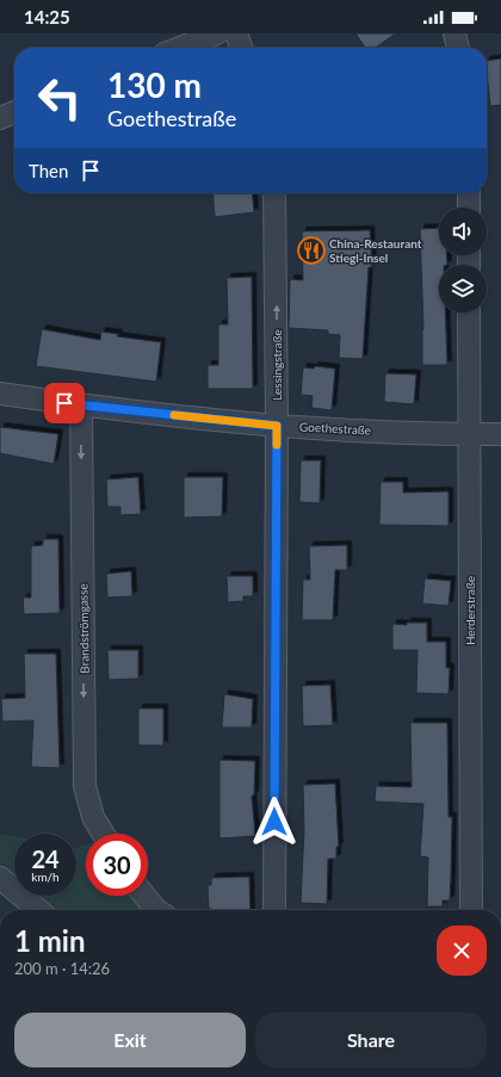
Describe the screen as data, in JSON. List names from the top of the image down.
{
  "streets": {
    "street": [
      "Lessingstraße",
      "Goethestraße",
      "Herderstraße",
      "Brandströmgasse"
    ]
  },
  "crossings": [
    ["Lessingstraße", "Goethestraße"],
    ["Goethestraße", "Herderstraße"],
    ["Goethestraße", "Brandströmgasse"]
  ],
  "one_way": ["Brandströmgasse"],
  "places": {
    "restaurant": ["China-Restaurant Stiegl-Insel"]
  },
  "page": {
    "status": "14:25",
    "turn": ["130 m", "Goethestraße"],
    "then": "Then",
    "speed": "24 km/h",
    "limit": "30",
    "heading": ["1 min", "200 m · 14:26"],
    "buttons": ["Exit", "Share"]
  }
}
